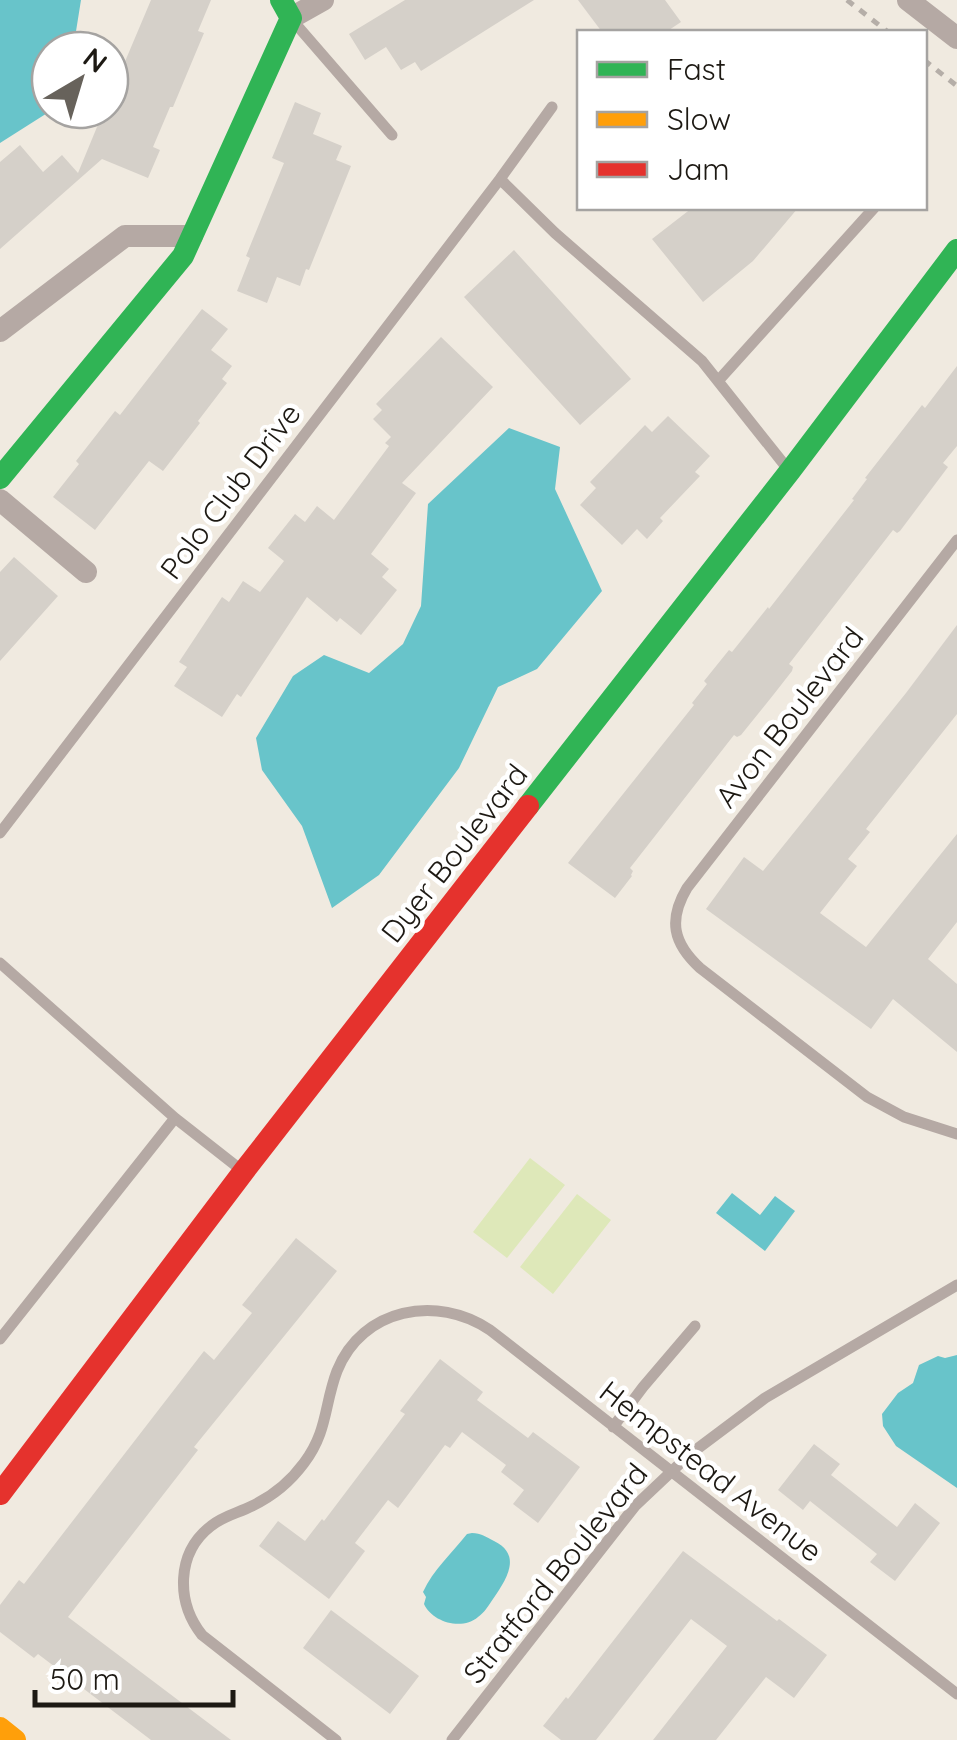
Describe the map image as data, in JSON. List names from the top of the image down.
{
  "streets": {
    "main road": ["Dyer Boulevard"],
    "lane": [
      "Polo Club Drive",
      "Avon Boulevard",
      "Hempstead Avenue",
      "Stratford Boulevard"
    ]
  },
  "crossings": [
    ["Hempstead Avenue", "Stratford Boulevard"]
  ],
  "legend": ["Fast", "Slow", "Jam"],
  "scale_bar": "50 m",
  "north": "top right"
}
